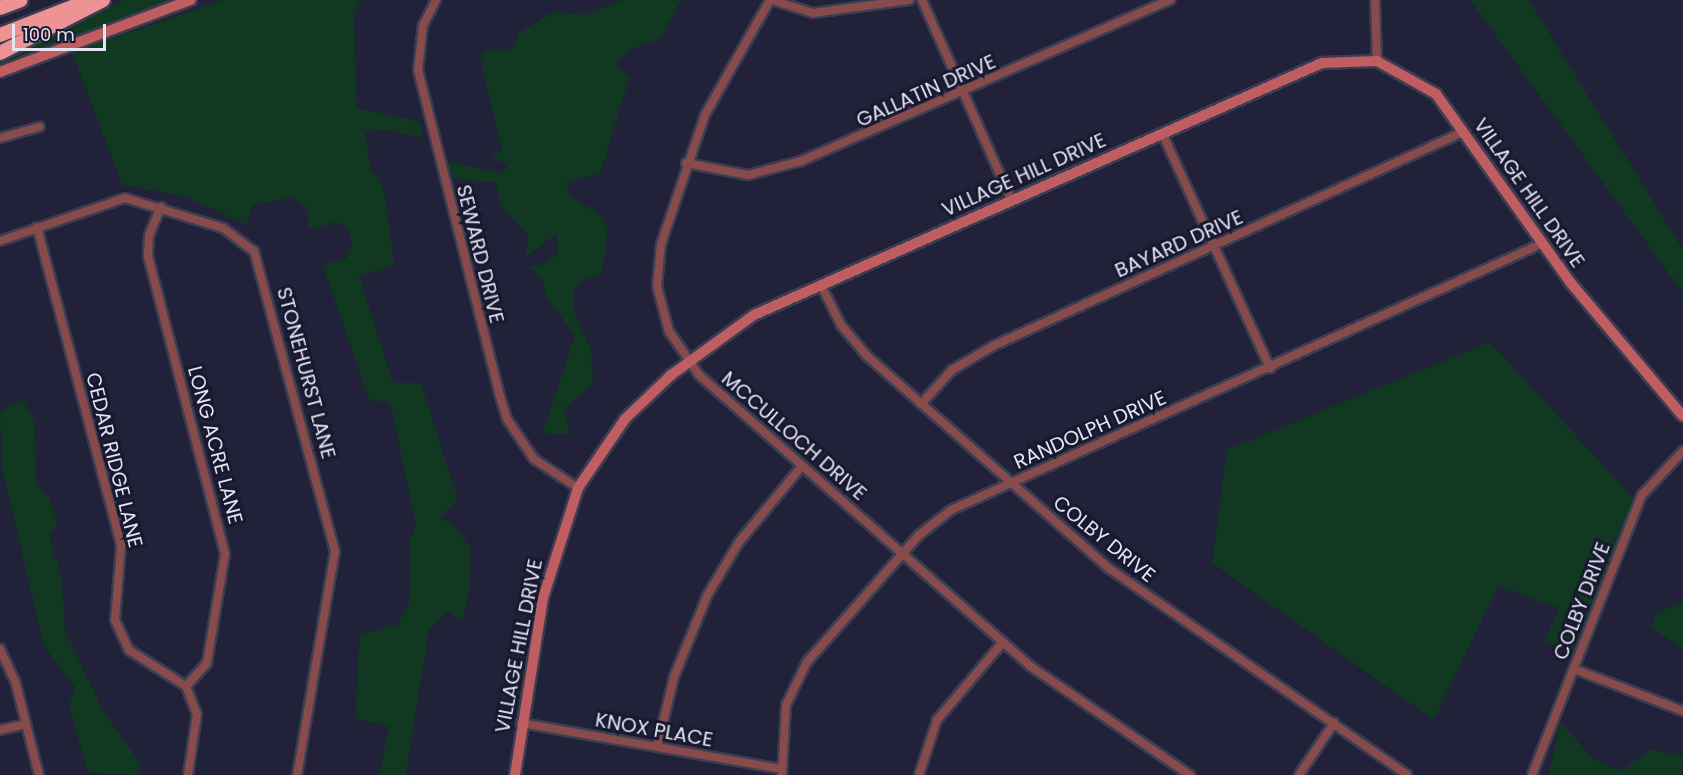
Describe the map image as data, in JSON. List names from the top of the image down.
{
  "streets": {
    "street": [
      "GALLATIN DRIVE",
      "VILLAGE HILL DRIVE",
      "BAYARD DRIVE",
      "SEWARD DRIVE",
      "STONEHURST LANE",
      "RANDOLPH DRIVE",
      "MCCULLOCH DRIVE",
      "LONG ACRE LANE",
      "CEDAR RIDGE LANE",
      "COLBY DRIVE",
      "KNOX PLACE"
    ]
  },
  "crossings": [
    ["GALLATIN DRIVE", "MCCULLOCH DRIVE"],
    ["VILLAGE HILL DRIVE", "BAYARD DRIVE"],
    ["VILLAGE HILL DRIVE", "SEWARD DRIVE"],
    ["VILLAGE HILL DRIVE", "RANDOLPH DRIVE"],
    ["VILLAGE HILL DRIVE", "MCCULLOCH DRIVE"],
    ["VILLAGE HILL DRIVE", "COLBY DRIVE"],
    ["VILLAGE HILL DRIVE", "KNOX PLACE"],
    ["BAYARD DRIVE", "COLBY DRIVE"],
    ["STONEHURST LANE", "LONG ACRE LANE"],
    ["STONEHURST LANE", "CEDAR RIDGE LANE"],
    ["RANDOLPH DRIVE", "MCCULLOCH DRIVE"],
    ["RANDOLPH DRIVE", "COLBY DRIVE"],
    ["RANDOLPH DRIVE", "KNOX PLACE"],
    ["LONG ACRE LANE", "CEDAR RIDGE LANE"]
  ],
  "scale_bar": "100 m"
}
